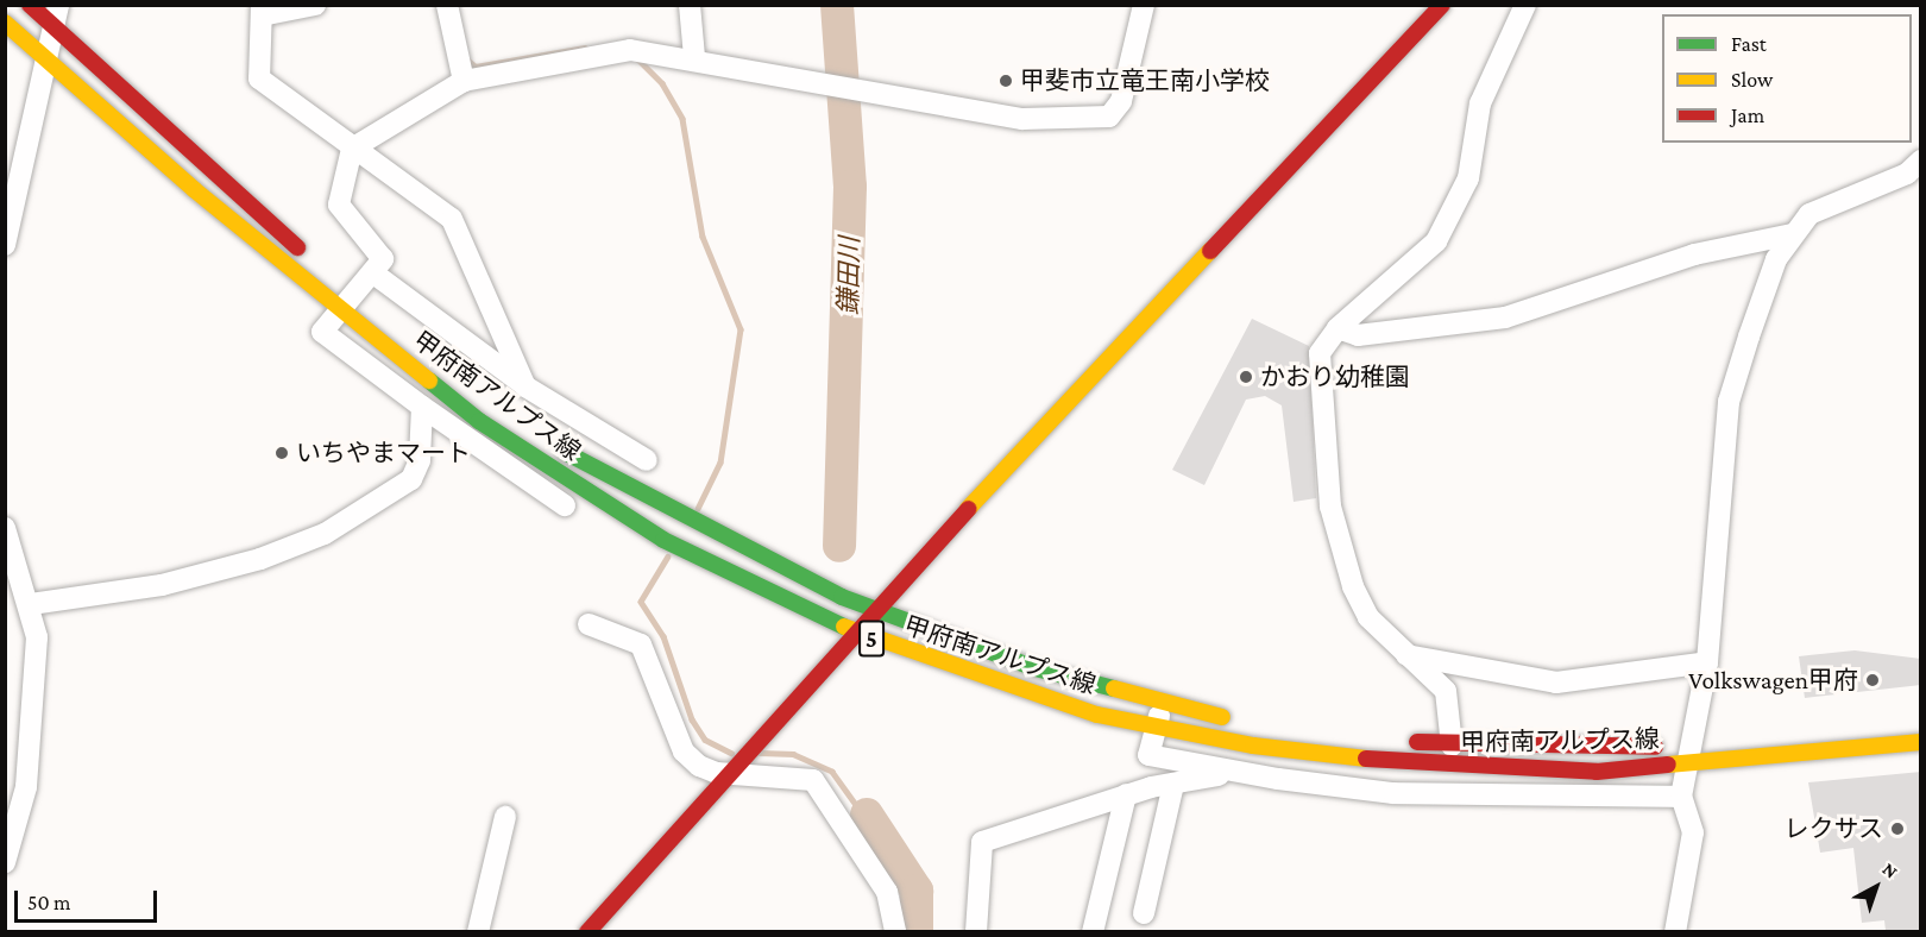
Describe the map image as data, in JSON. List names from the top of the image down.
{
  "streets": {
    "main road": ["甲府南アルプス線", "5"]
  },
  "water": ["鎌田川"],
  "places": [
    "甲斐市立竜王南小学校",
    "かおり幼稚園",
    "いちやまマート",
    "Volkswagen甲府",
    "レクサス"
  ],
  "legend": ["Fast", "Slow", "Jam"],
  "scale_bar": "50 m",
  "north": "top right"
}
